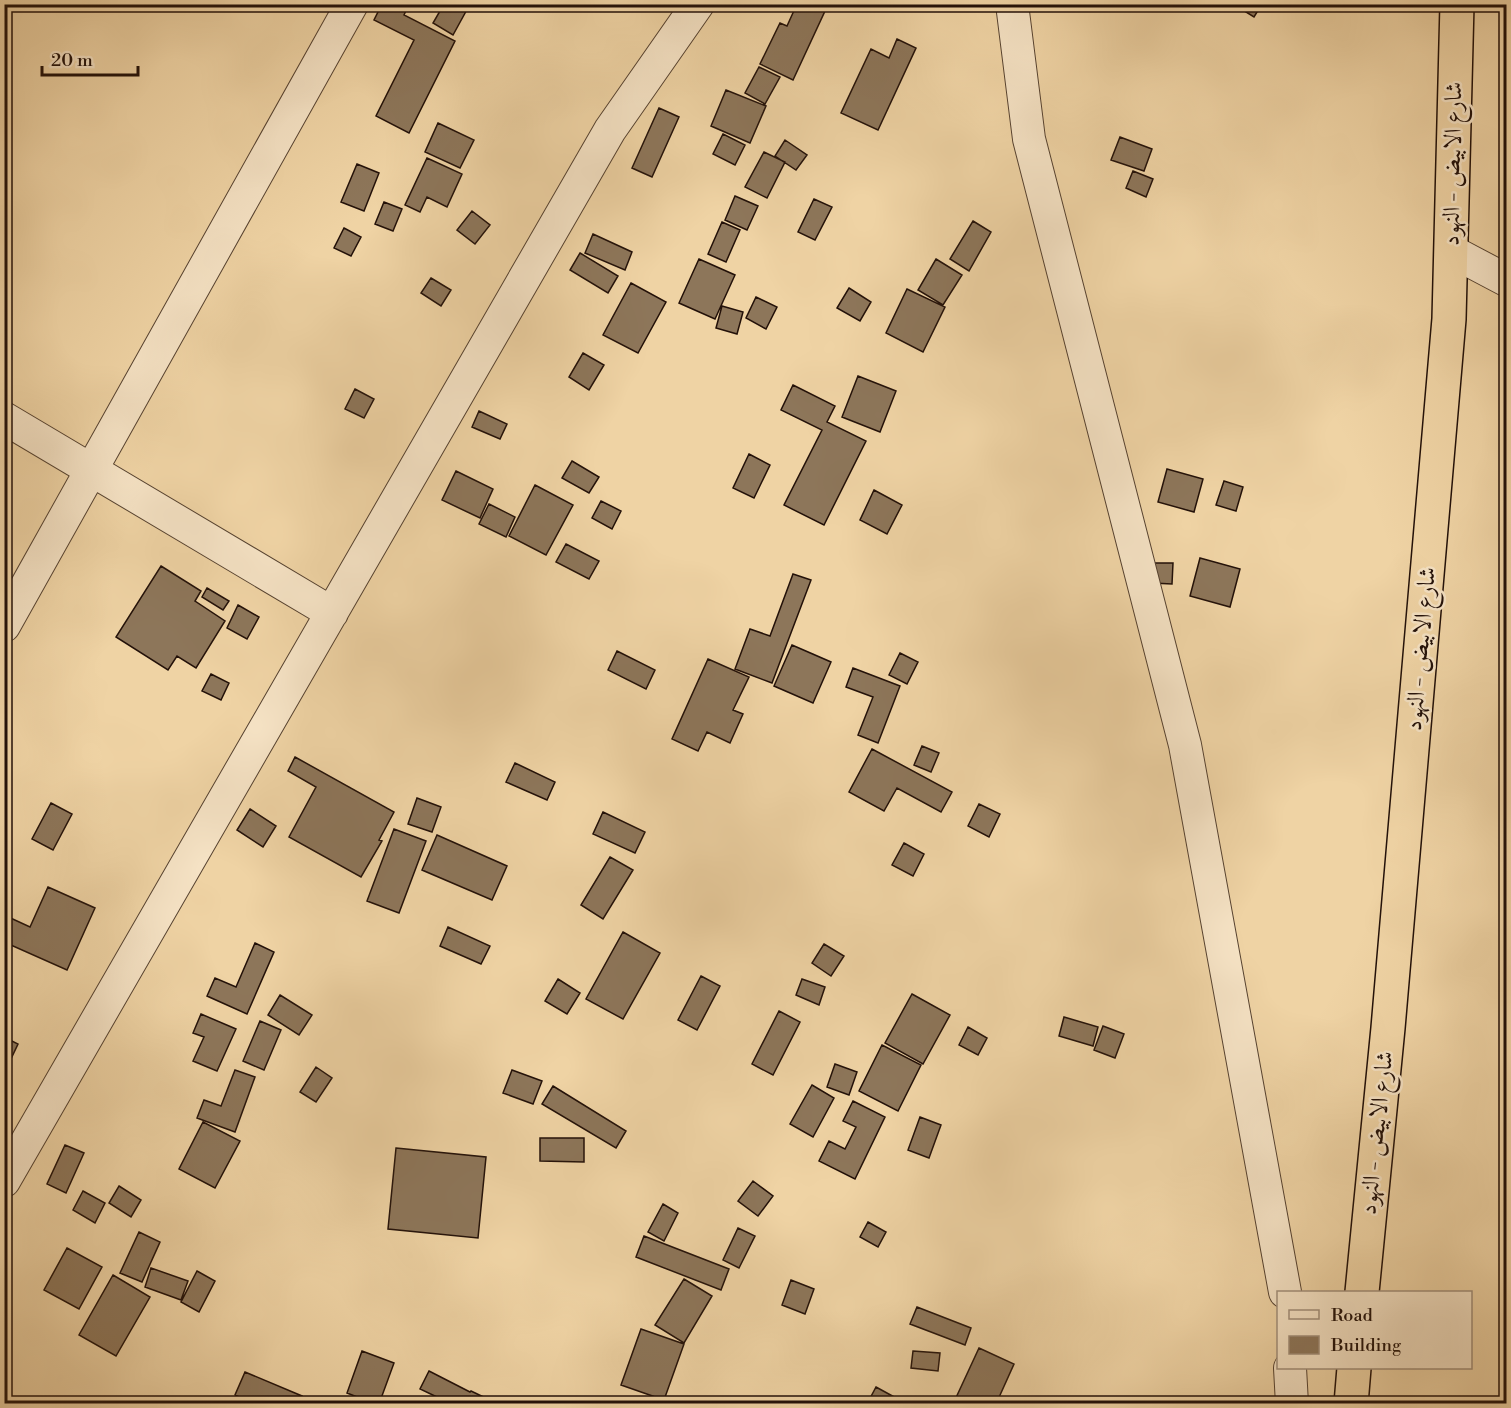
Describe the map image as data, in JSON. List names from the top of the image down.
{
  "streets": {
    "highway": ["شارع الابيض - النهود"]
  },
  "legend": ["Road", "Building"],
  "scale_bar": "20 m"
}
